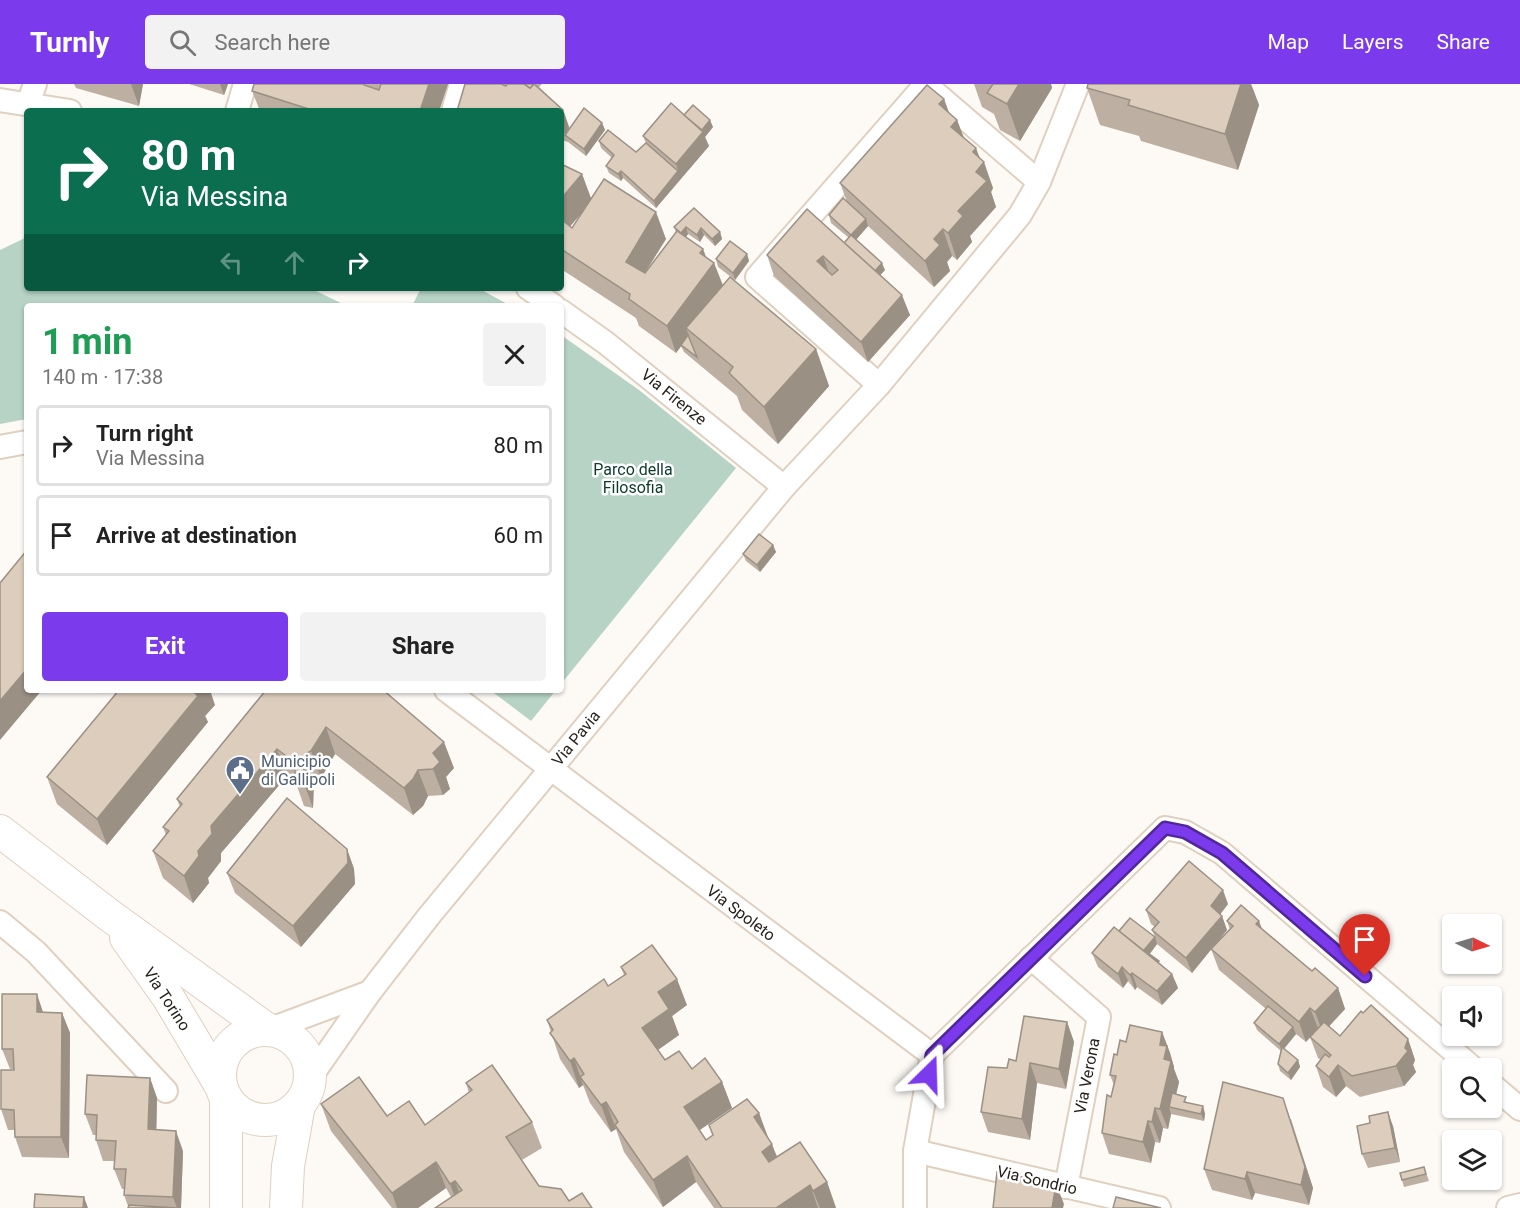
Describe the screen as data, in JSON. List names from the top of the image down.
{
  "streets": {
    "street": [
      "Via Firenze",
      "Via Pavia",
      "Via Spoleto",
      "Via Torino",
      "Via Verona",
      "Via Sondrio"
    ]
  },
  "crossings": [
    ["Via Firenze", "Via Pavia"],
    ["Via Pavia", "Via Spoleto"],
    ["Via Pavia", "Via Torino"],
    ["Via Verona", "Via Sondrio"]
  ],
  "parks": ["Parco della Filosofia"],
  "places": {
    "public building": ["Municipio di Gallipoli"]
  },
  "north": "right",
  "page": {
    "header": "Turnly",
    "search": "Search here",
    "nav": ["Map", "Layers", "Share"],
    "turn": ["80 m", "Via Messina"],
    "heading": ["1 min", "140 m · 17:38"],
    "list": [
      {
        "name": "Turn right",
        "note": "Via Messina",
        "value": "80 m"
      },
      {
        "name": "Arrive at destination",
        "value": "60 m"
      }
    ],
    "buttons": ["Exit", "Share"]
  }
}
